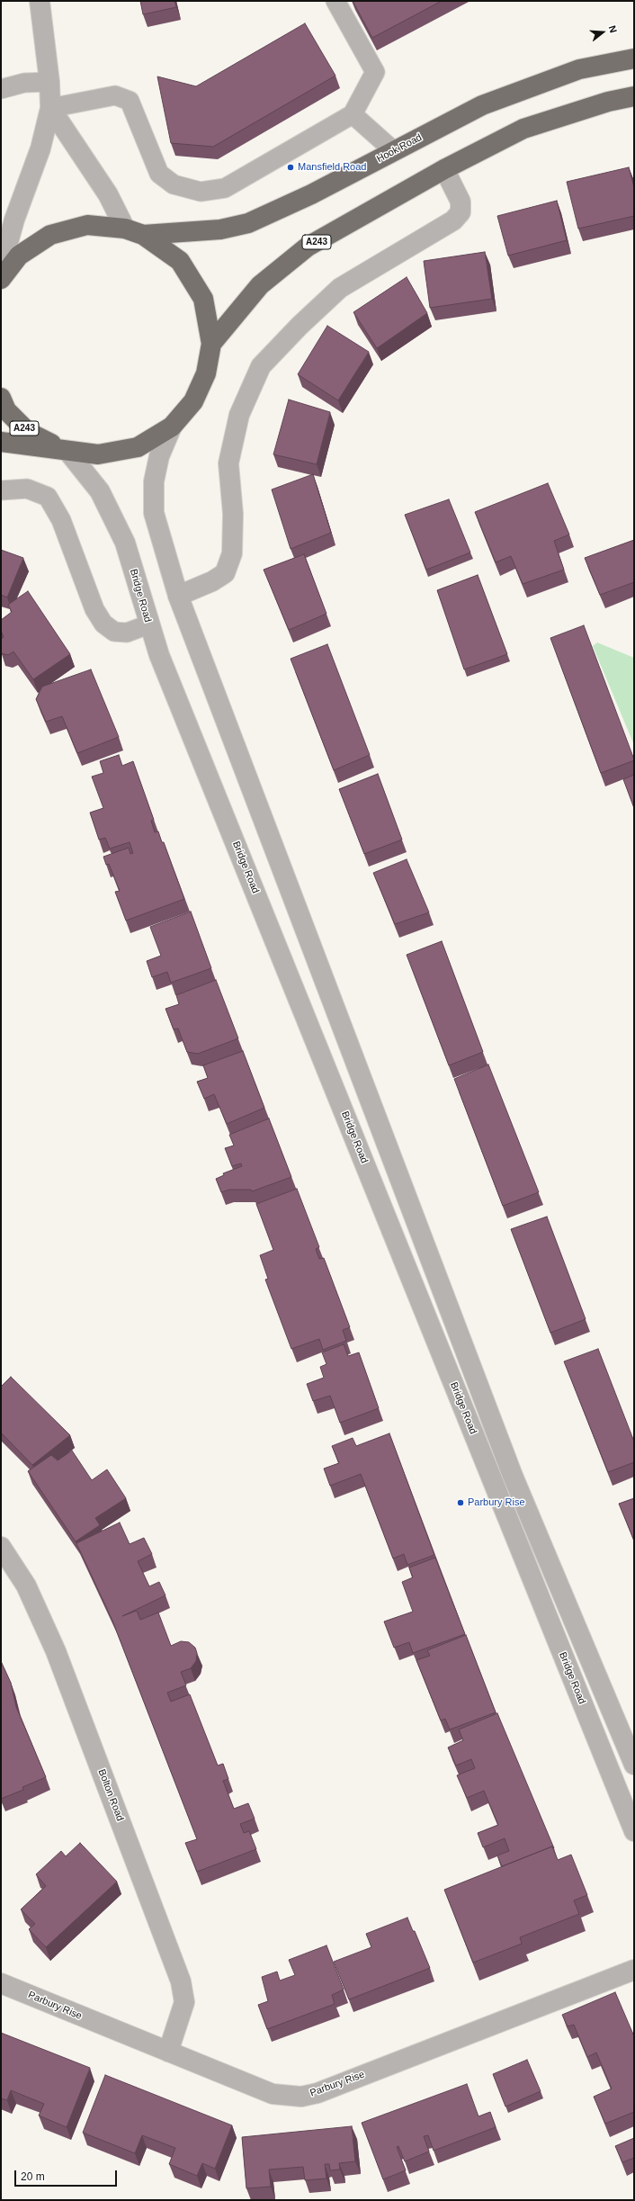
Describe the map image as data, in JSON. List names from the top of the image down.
{
  "streets": {
    "highway": ["Hook Road", "A243"],
    "street": ["Bridge Road", "Bolton Road", "Parbury Rise"]
  },
  "crossings": [
    ["Hook Road", "A243"],
    ["A243", "Bridge Road"],
    ["Bolton Road", "Parbury Rise"]
  ],
  "places": ["Mansfield Road", "Parbury Rise"],
  "scale_bar": "20 m",
  "north": "right"
}
